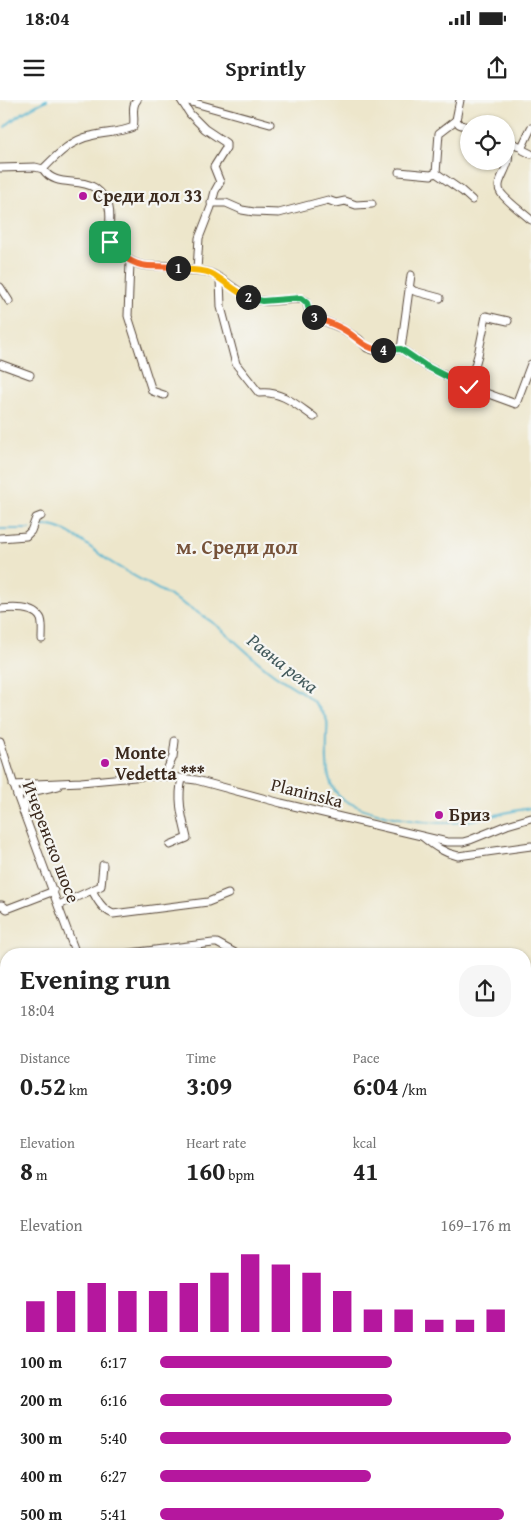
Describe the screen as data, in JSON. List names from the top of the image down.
{
  "streets": {
    "street": ["Planinska", "Ичеренско шосе"]
  },
  "districts": ["м. Среди дол"],
  "water": ["Равна река"],
  "places": ["Среди дол 33", "Monte Vedetta ***", "Бриз"],
  "page": {
    "status": "18:04",
    "header": "Sprintly",
    "pins": [
      "1",
      "2",
      "3",
      "4"
    ],
    "heading": ["Evening run", "18:04"],
    "stats": [
      ["Distance", "0.52 km"],
      ["Time", "3:09"],
      ["Pace", "6:04 /km"],
      ["Elevation", "8 m"],
      ["Heart rate", "160 bpm"],
      ["kcal", "41"]
    ],
    "chart": ["Elevation", "169–176 m"],
    "list": [
      {
        "name": "100 m",
        "note": "6:17"
      },
      {
        "name": "200 m",
        "note": "6:16"
      },
      {
        "name": "300 m",
        "note": "5:40"
      },
      {
        "name": "400 m",
        "note": "6:27"
      },
      {
        "name": "500 m",
        "note": "5:41"
      }
    ]
  }
}
